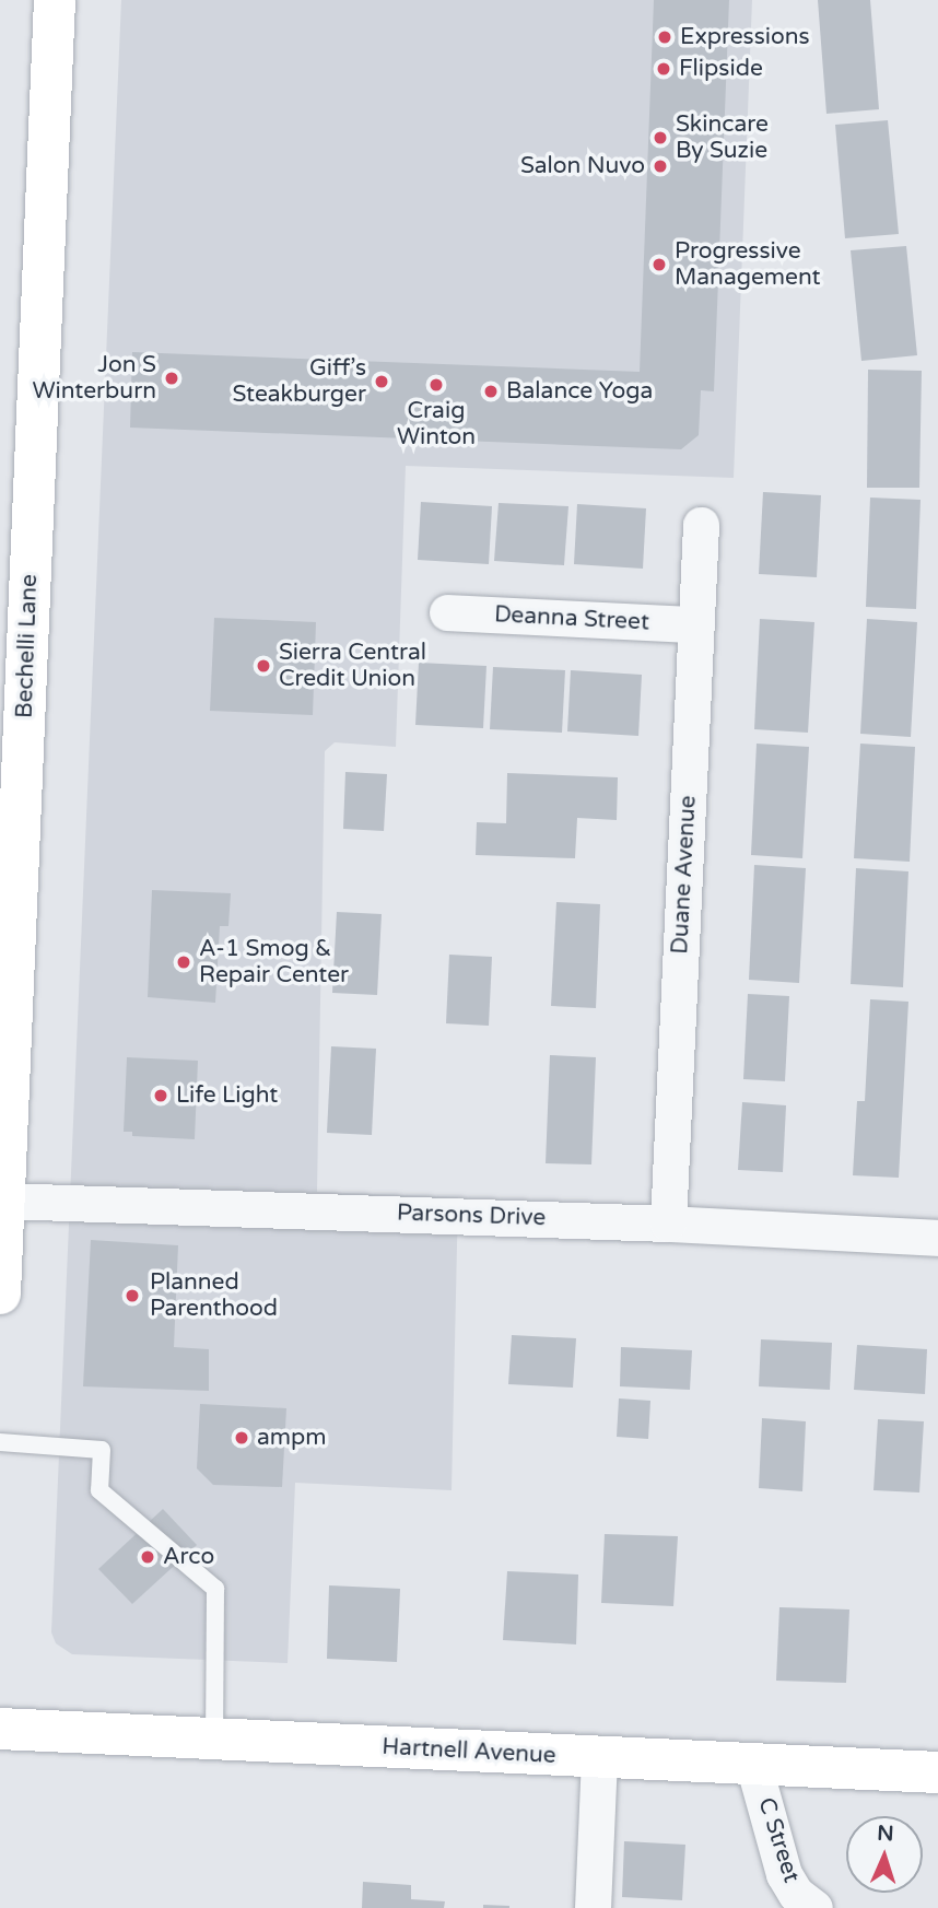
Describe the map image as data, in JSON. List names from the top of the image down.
{
  "streets": {
    "main road": ["Bechelli Lane", "Hartnell Avenue"],
    "street": [
      "Deanna Street",
      "Duane Avenue",
      "Parsons Drive",
      "C Street"
    ]
  },
  "crossings": [
    ["Deanna Street", "Duane Avenue"],
    ["Bechelli Lane", "Parsons Drive"],
    ["Duane Avenue", "Parsons Drive"],
    ["Hartnell Avenue", "C Street"]
  ],
  "places": [
    "Expressions",
    "Flipside",
    "Skincare By Suzie",
    "Salon Nuvo",
    "Progressive Management",
    "Jon S Winterburn",
    "Giff’s Steakburger",
    "Craig Winton",
    "Balance Yoga",
    "Sierra Central Credit Union",
    "A-1 Smog & Repair Center",
    "Life Light",
    "Planned Parenthood",
    "ampm",
    "Arco"
  ],
  "north": "top"
}
